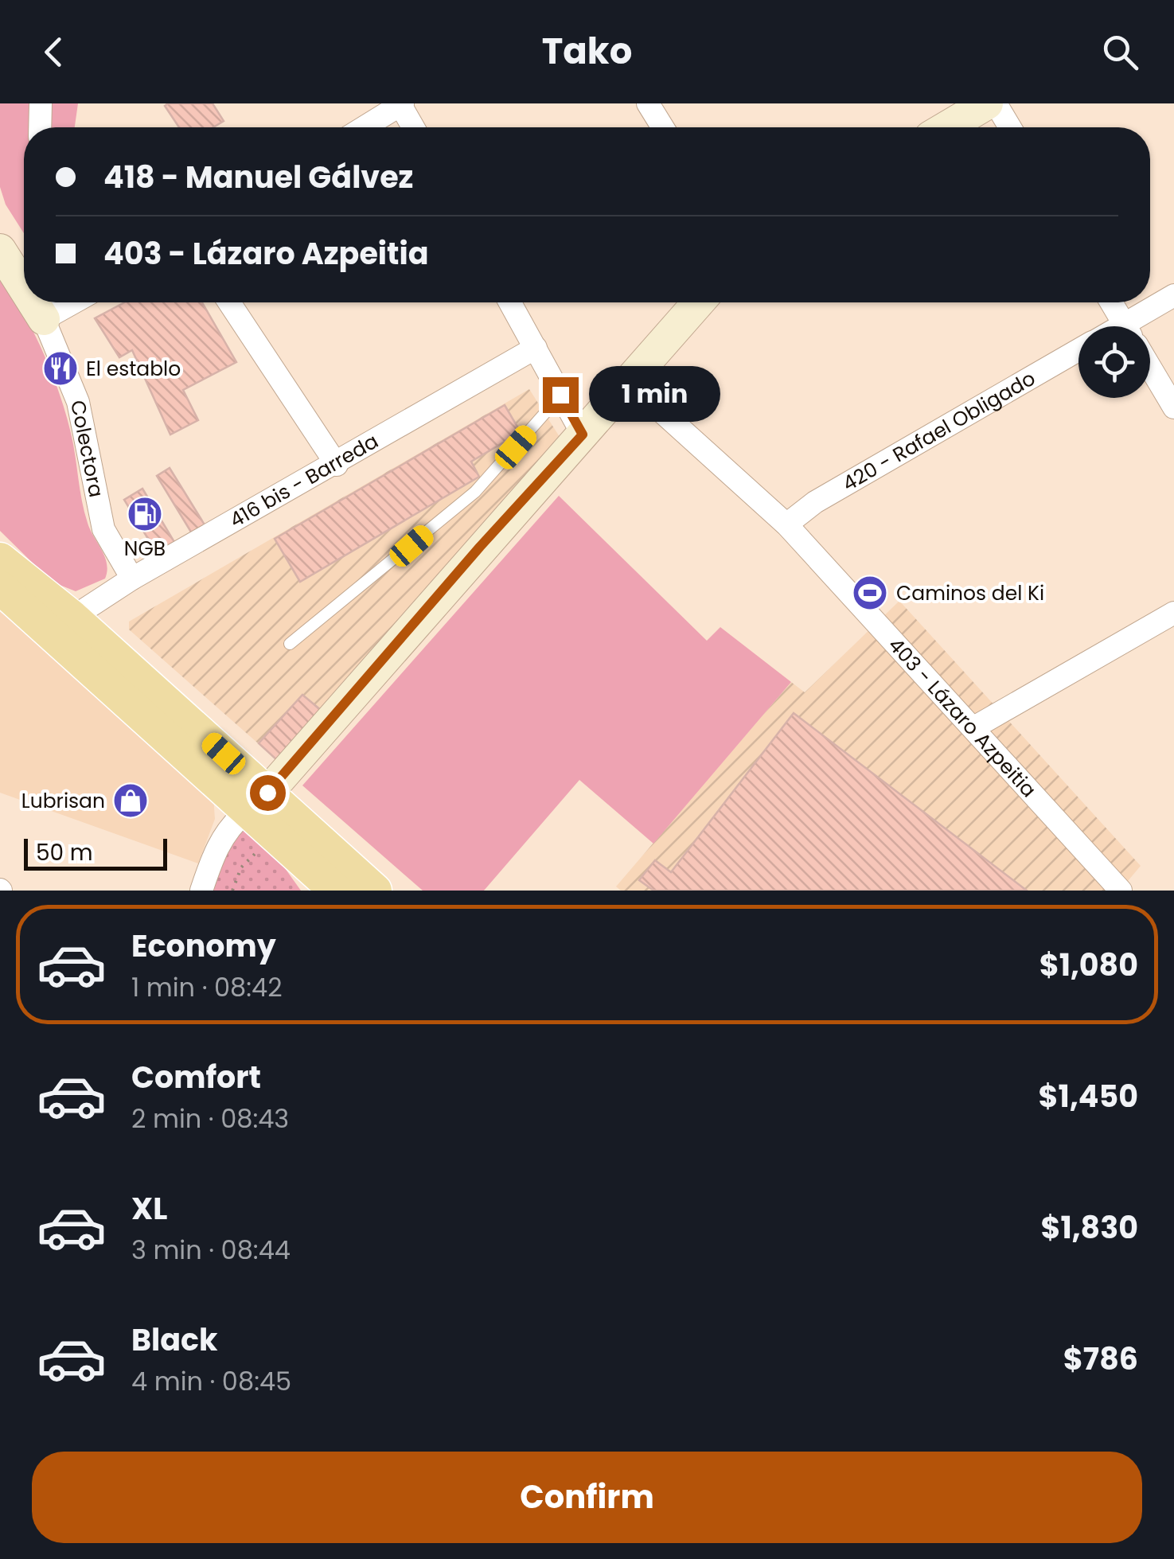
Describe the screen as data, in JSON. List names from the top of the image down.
{
  "streets": {
    "street": [
      "420 - Rafael Obligado",
      "Colectora",
      "416 bis - Barreda",
      "403 - Lázaro Azpeitia"
    ]
  },
  "crossings": [
    ["420 - Rafael Obligado", "403 - Lázaro Azpeitia"],
    ["Colectora", "416 bis - Barreda"]
  ],
  "places": {
    "restaurant": ["El establo"],
    "fuel station": ["NGB"],
    "sports": ["Caminos del Ki"],
    "shop": ["Lubrisan"]
  },
  "scale_bar": "50 m",
  "page": {
    "header": "Tako",
    "banner": ["418 - Manuel Gálvez", "403 - Lázaro Azpeitia"],
    "bubble": "1 min",
    "scale": "50 m",
    "list": [
      {
        "name": "Economy",
        "note": "1 min · 08:42",
        "value": "$1,080"
      },
      {
        "name": "Comfort",
        "note": "2 min · 08:43",
        "value": "$1,450"
      },
      {
        "name": "XL",
        "note": "3 min · 08:44",
        "value": "$1,830"
      },
      {
        "name": "Black",
        "note": "4 min · 08:45",
        "value": "$786"
      }
    ],
    "buttons": "Confirm"
  }
}
